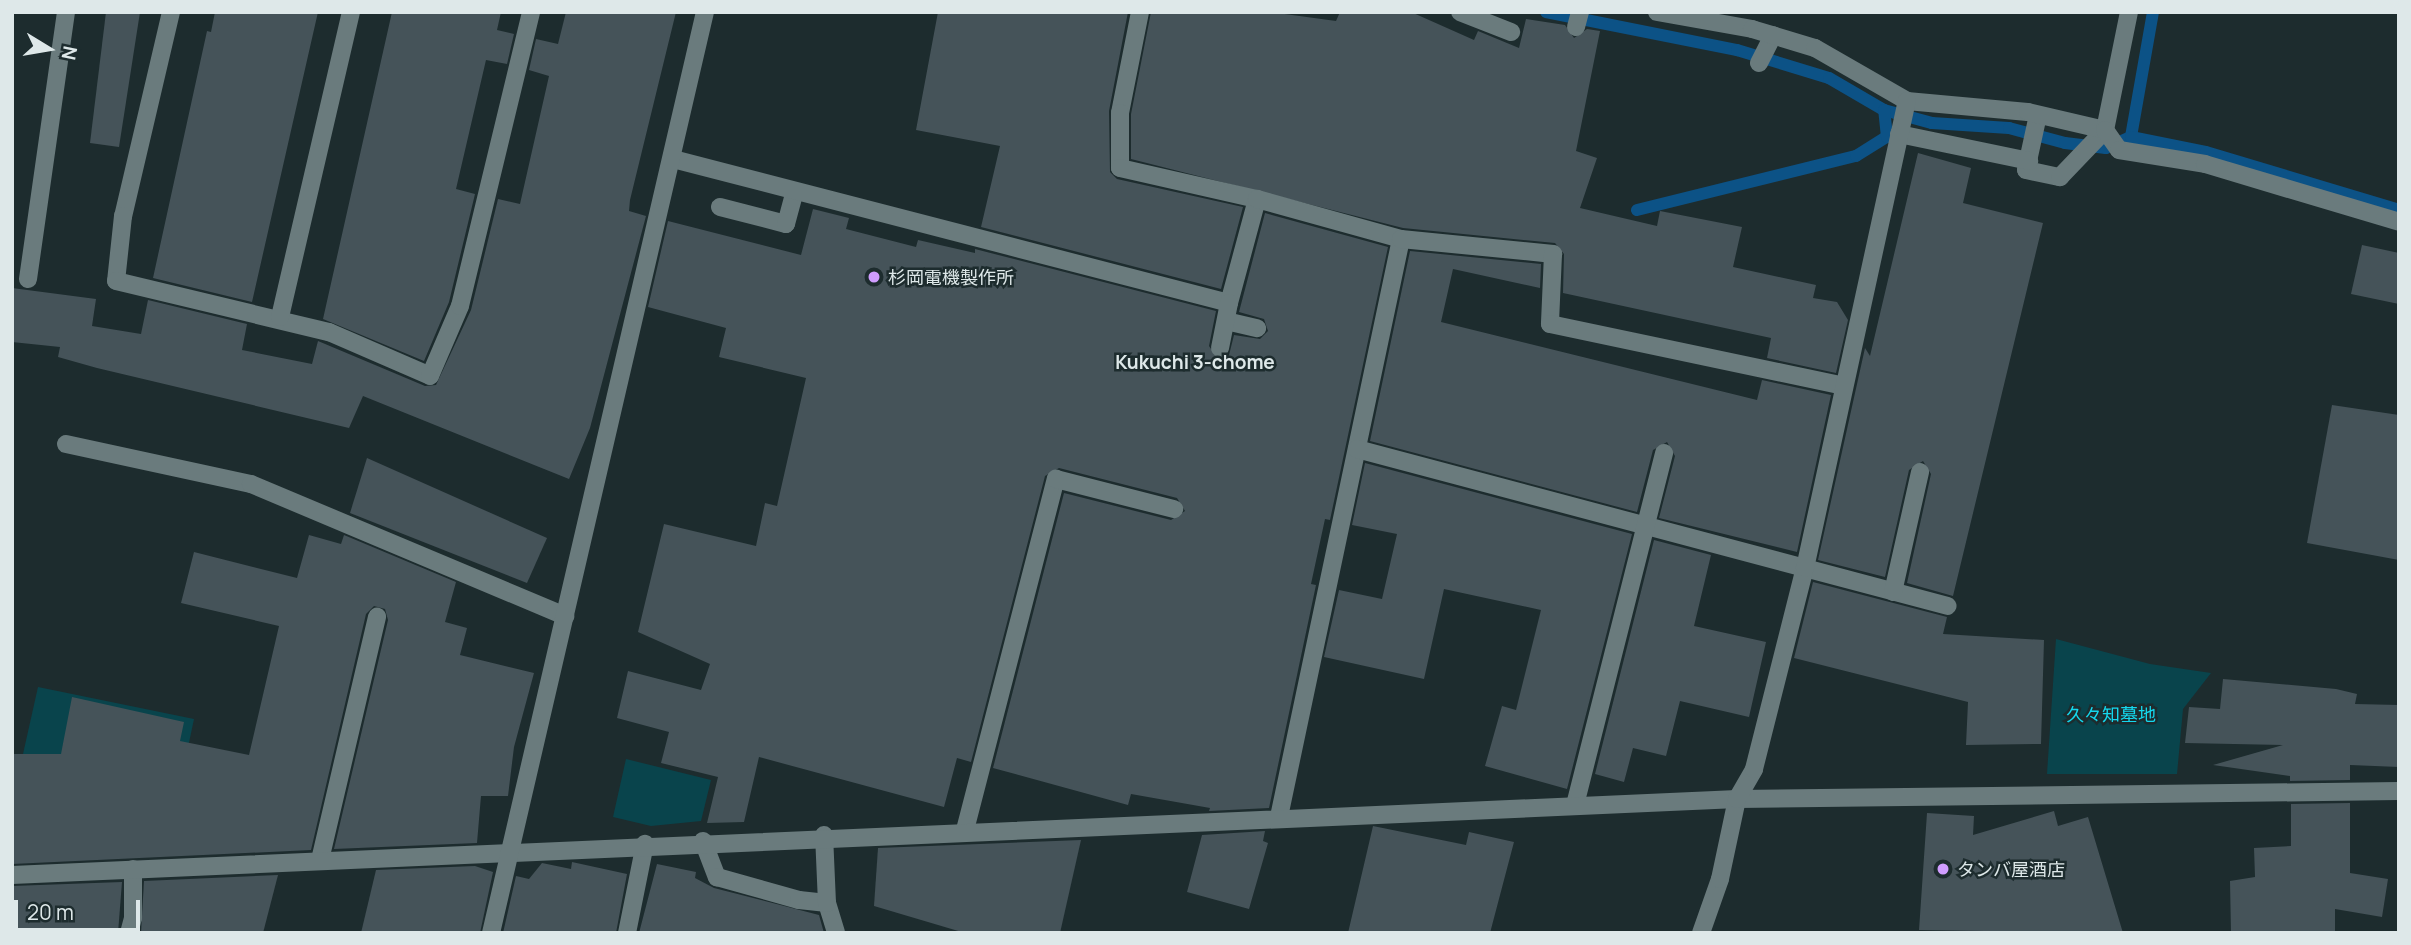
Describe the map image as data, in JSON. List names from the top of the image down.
{
  "districts": ["Kukuchi 3-chome"],
  "parks": ["久々知墓地"],
  "places": ["杉岡電機製作所", "タンバ屋酒店"],
  "scale_bar": "20 m",
  "north": "right"
}
